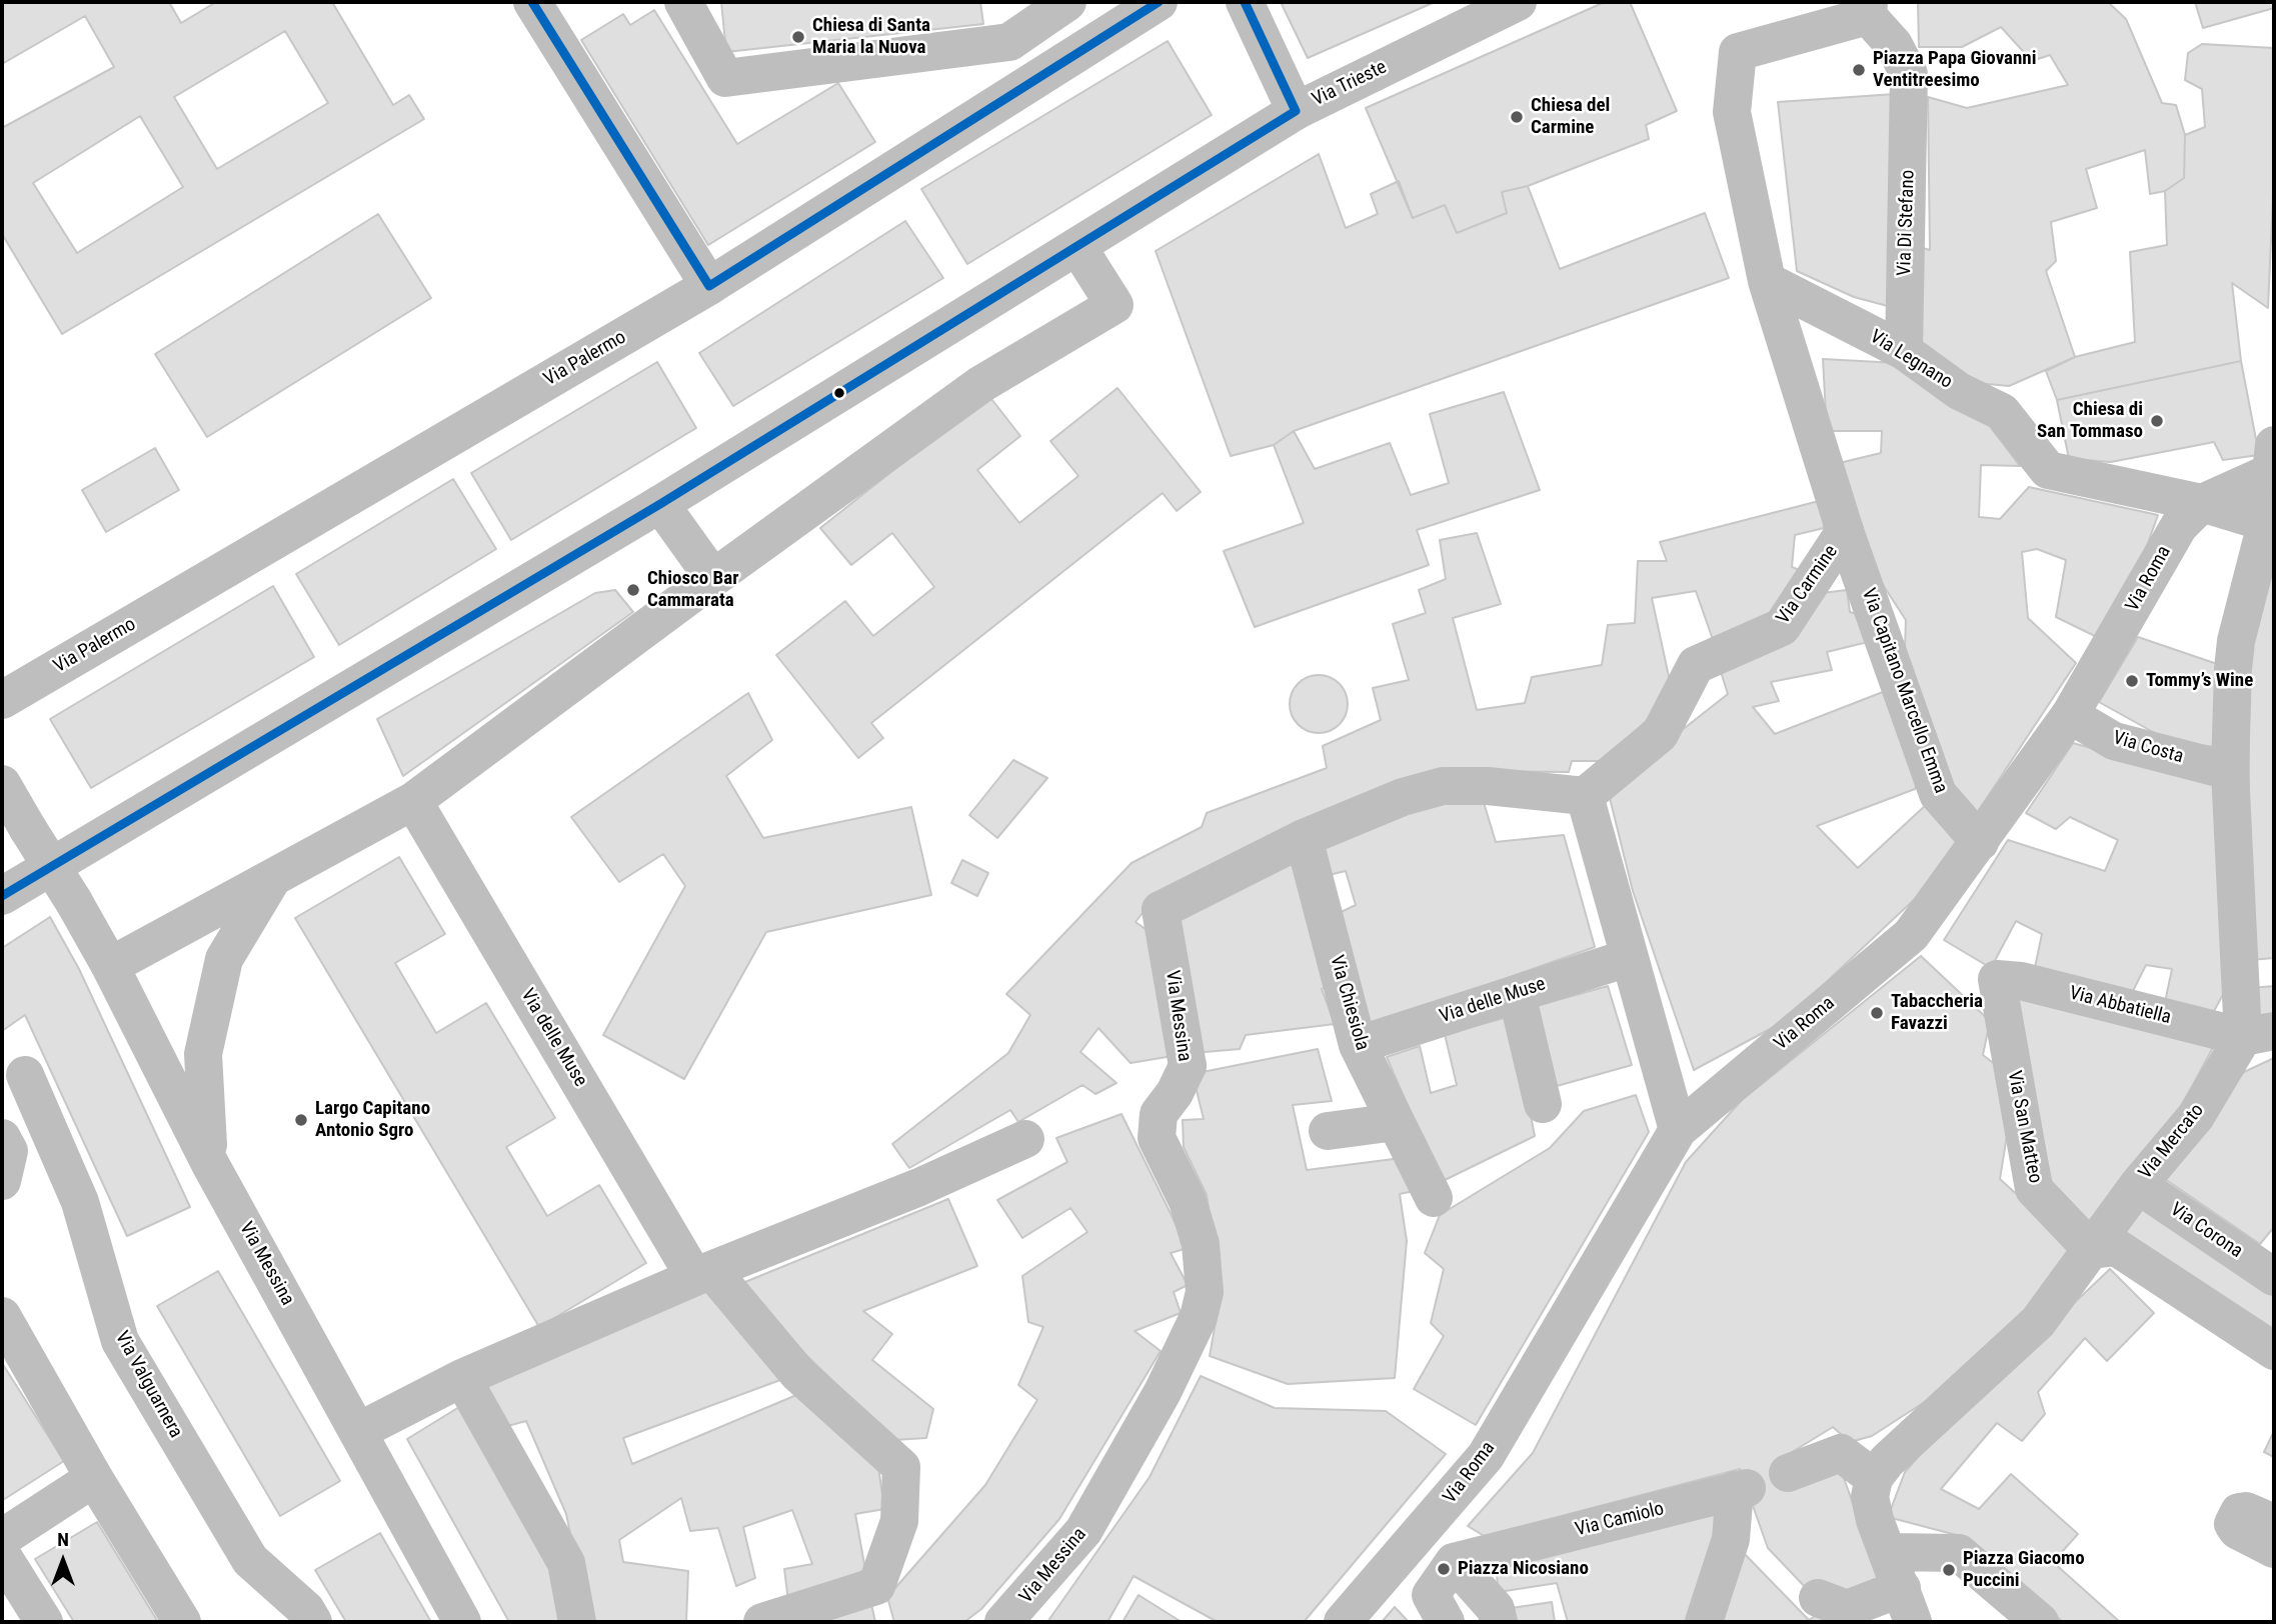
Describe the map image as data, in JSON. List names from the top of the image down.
{
  "streets": {
    "street": [
      "Via Trieste",
      "Via Di Stefano",
      "Via Palermo",
      "Via Legnano",
      "Via Roma",
      "Via Carmine",
      "Via Capitano Marcello Emma",
      "Via Costa",
      "Via delle Muse",
      "Via Chiesiola",
      "Via Abbatiella",
      "Via Messina",
      "Via San Matteo",
      "Via Mercato",
      "Via Corona",
      "Via Valguarnera",
      "Via Camiolo"
    ]
  },
  "crossings": [
    ["Via Di Stefano", "Via Legnano"],
    ["Via Legnano", "Via Roma"],
    ["Via Legnano", "Via Carmine"],
    ["Via Roma", "Via Capitano Marcello Emma"],
    ["Via Roma", "Via Costa"],
    ["Via Carmine", "Via Capitano Marcello Emma"],
    ["Via Carmine", "Via Messina"],
    ["Via delle Muse", "Via Chiesiola"],
    ["Via Chiesiola", "Via Messina"],
    ["Via Abbatiella", "Via San Matteo"],
    ["Via Abbatiella", "Via Mercato"],
    ["Via San Matteo", "Via Mercato"],
    ["Via Mercato", "Via Corona"]
  ],
  "places": [
    "Chiesa di Santa Maria la Nuova",
    "Piazza Papa Giovanni Ventitreesimo",
    "Chiesa del Carmine",
    "Chiesa di San Tommaso",
    "Chiosco Bar Cammarata",
    "Tommy’s Wine",
    "Tabaccheria Favazzi",
    "Largo Capitano Antonio Sgro",
    "Piazza Nicosiano",
    "Piazza Giacomo Puccini"
  ],
  "north": "top"
}
